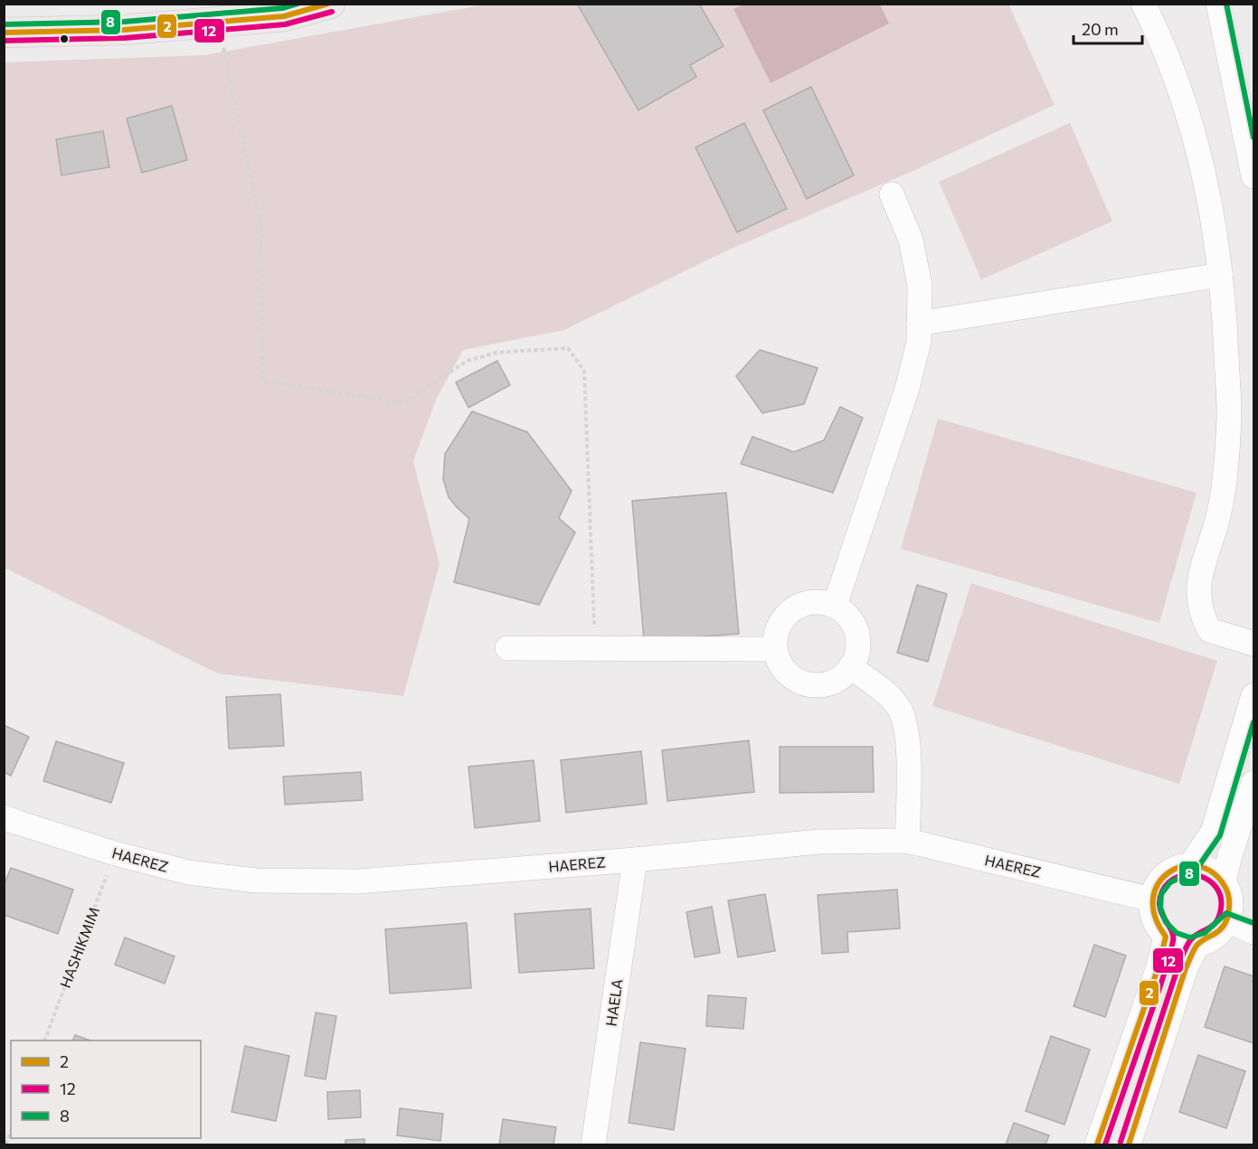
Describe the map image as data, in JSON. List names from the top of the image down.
{
  "streets": {
    "street": ["HAEREZ", "HAELA"],
    "path": ["HASHIKMIM"]
  },
  "crossings": [
    ["HAEREZ", "HASHIKMIM"],
    ["HAEREZ", "HAELA"]
  ],
  "lines": ["transit line 2", "transit line 8", "transit line 12"],
  "legend": ["2", "12", "8"],
  "scale_bar": "20 m"
}
